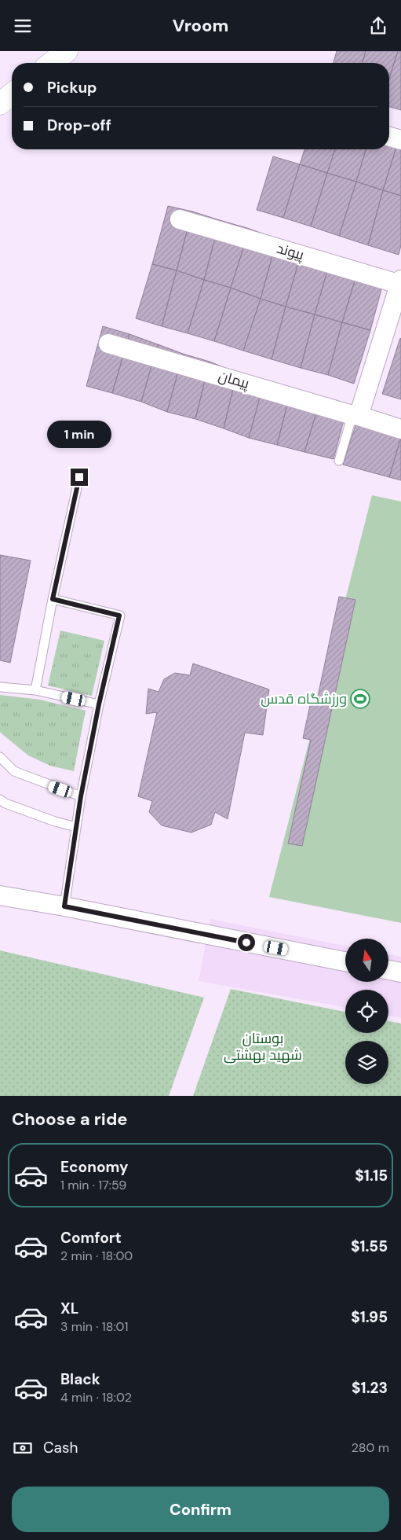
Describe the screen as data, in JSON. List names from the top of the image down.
{
  "streets": {
    "street": ["پیوند", "پیمان"]
  },
  "parks": ["بوستان شهید بهشتی"],
  "places": {
    "sports": ["ورزشگاه قدس"]
  },
  "north": "top",
  "page": {
    "header": "Vroom",
    "banner": ["Pickup", "Drop-off"],
    "bubble": "1 min",
    "heading": "Choose a ride",
    "list": [
      {
        "name": "Economy",
        "note": "1 min · 17:59",
        "value": "$1.15"
      },
      {
        "name": "Comfort",
        "note": "2 min · 18:00",
        "value": "$1.55"
      },
      {
        "name": "XL",
        "note": "3 min · 18:01",
        "value": "$1.95"
      },
      {
        "name": "Black",
        "note": "4 min · 18:02",
        "value": "$1.23"
      }
    ],
    "pay": ["Cash", "280 m"],
    "buttons": "Confirm"
  }
}
